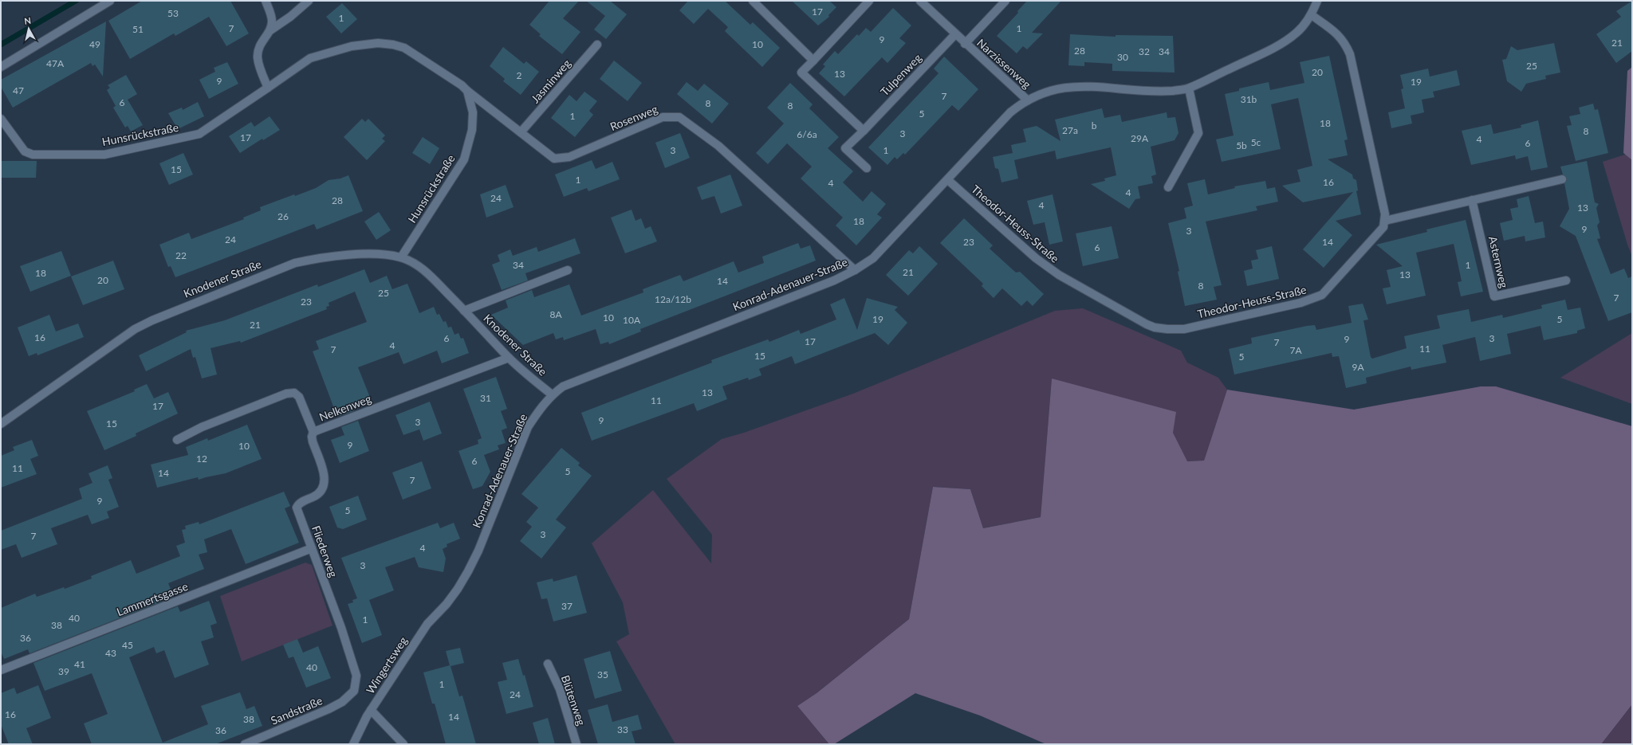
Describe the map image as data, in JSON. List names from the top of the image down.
{
  "streets": {
    "street": [
      "Narzissenweg",
      "Tulpenweg",
      "Jasminweg",
      "Rosenweg",
      "Hunsrückstraße",
      "Theodor-Heuss-Straße",
      "Asternweg",
      "Knodener Straße",
      "Konrad-Adenauer-Straße",
      "Nelkenweg",
      "Fliederweg",
      "Lammertsgasse",
      "Wingertsweg",
      "Blütenweg",
      "Sandstraße"
    ]
  },
  "crossings": [
    ["Narzissenweg", "Tulpenweg"],
    ["Narzissenweg", "Konrad-Adenauer-Straße"],
    ["Jasminweg", "Rosenweg"],
    ["Rosenweg", "Hunsrückstraße"],
    ["Rosenweg", "Konrad-Adenauer-Straße"],
    ["Hunsrückstraße", "Knodener Straße"],
    ["Theodor-Heuss-Straße", "Konrad-Adenauer-Straße"],
    ["Knodener Straße", "Konrad-Adenauer-Straße"],
    ["Knodener Straße", "Nelkenweg"],
    ["Konrad-Adenauer-Straße", "Wingertsweg"],
    ["Nelkenweg", "Fliederweg"],
    ["Fliederweg", "Lammertsgasse"],
    ["Fliederweg", "Sandstraße"]
  ],
  "house_numbers": [
    "17",
    "53",
    "1",
    "7",
    "1",
    "51",
    "9",
    "21",
    "49",
    "10",
    "28",
    "32",
    "34",
    "30",
    "47A",
    "25",
    "20",
    "13",
    "2",
    "9",
    "19",
    "47",
    "7",
    "31b",
    "6",
    "8",
    "8",
    "5",
    "1",
    "18",
    "b",
    "27a",
    "8",
    "3",
    "6/6a",
    "17",
    "29A",
    "4",
    "5c",
    "6",
    "5b",
    "3",
    "1",
    "15",
    "1",
    "16",
    "4",
    "4",
    "24",
    "28",
    "4",
    "13",
    "26",
    "18",
    "9",
    "3",
    "24",
    "23",
    "14",
    "6",
    "22",
    "34",
    "1",
    "21",
    "18",
    "13",
    "20",
    "14",
    "8",
    "25",
    "7",
    "12a/12b",
    "23",
    "8A",
    "10",
    "19",
    "5",
    "10A",
    "21",
    "16",
    "6",
    "3",
    "9",
    "17",
    "7",
    "4",
    "11",
    "7",
    "7A",
    "15",
    "5",
    "9A",
    "13",
    "31",
    "11",
    "17",
    "9",
    "3",
    "15",
    "9",
    "10",
    "12",
    "6",
    "11",
    "5",
    "14",
    "7",
    "9",
    "5",
    "3",
    "7",
    "4",
    "3",
    "37",
    "40",
    "1",
    "38",
    "36",
    "45",
    "43",
    "41",
    "40",
    "39",
    "35",
    "1",
    "24",
    "16",
    "14",
    "38",
    "33",
    "36"
  ],
  "north": "top"
}
